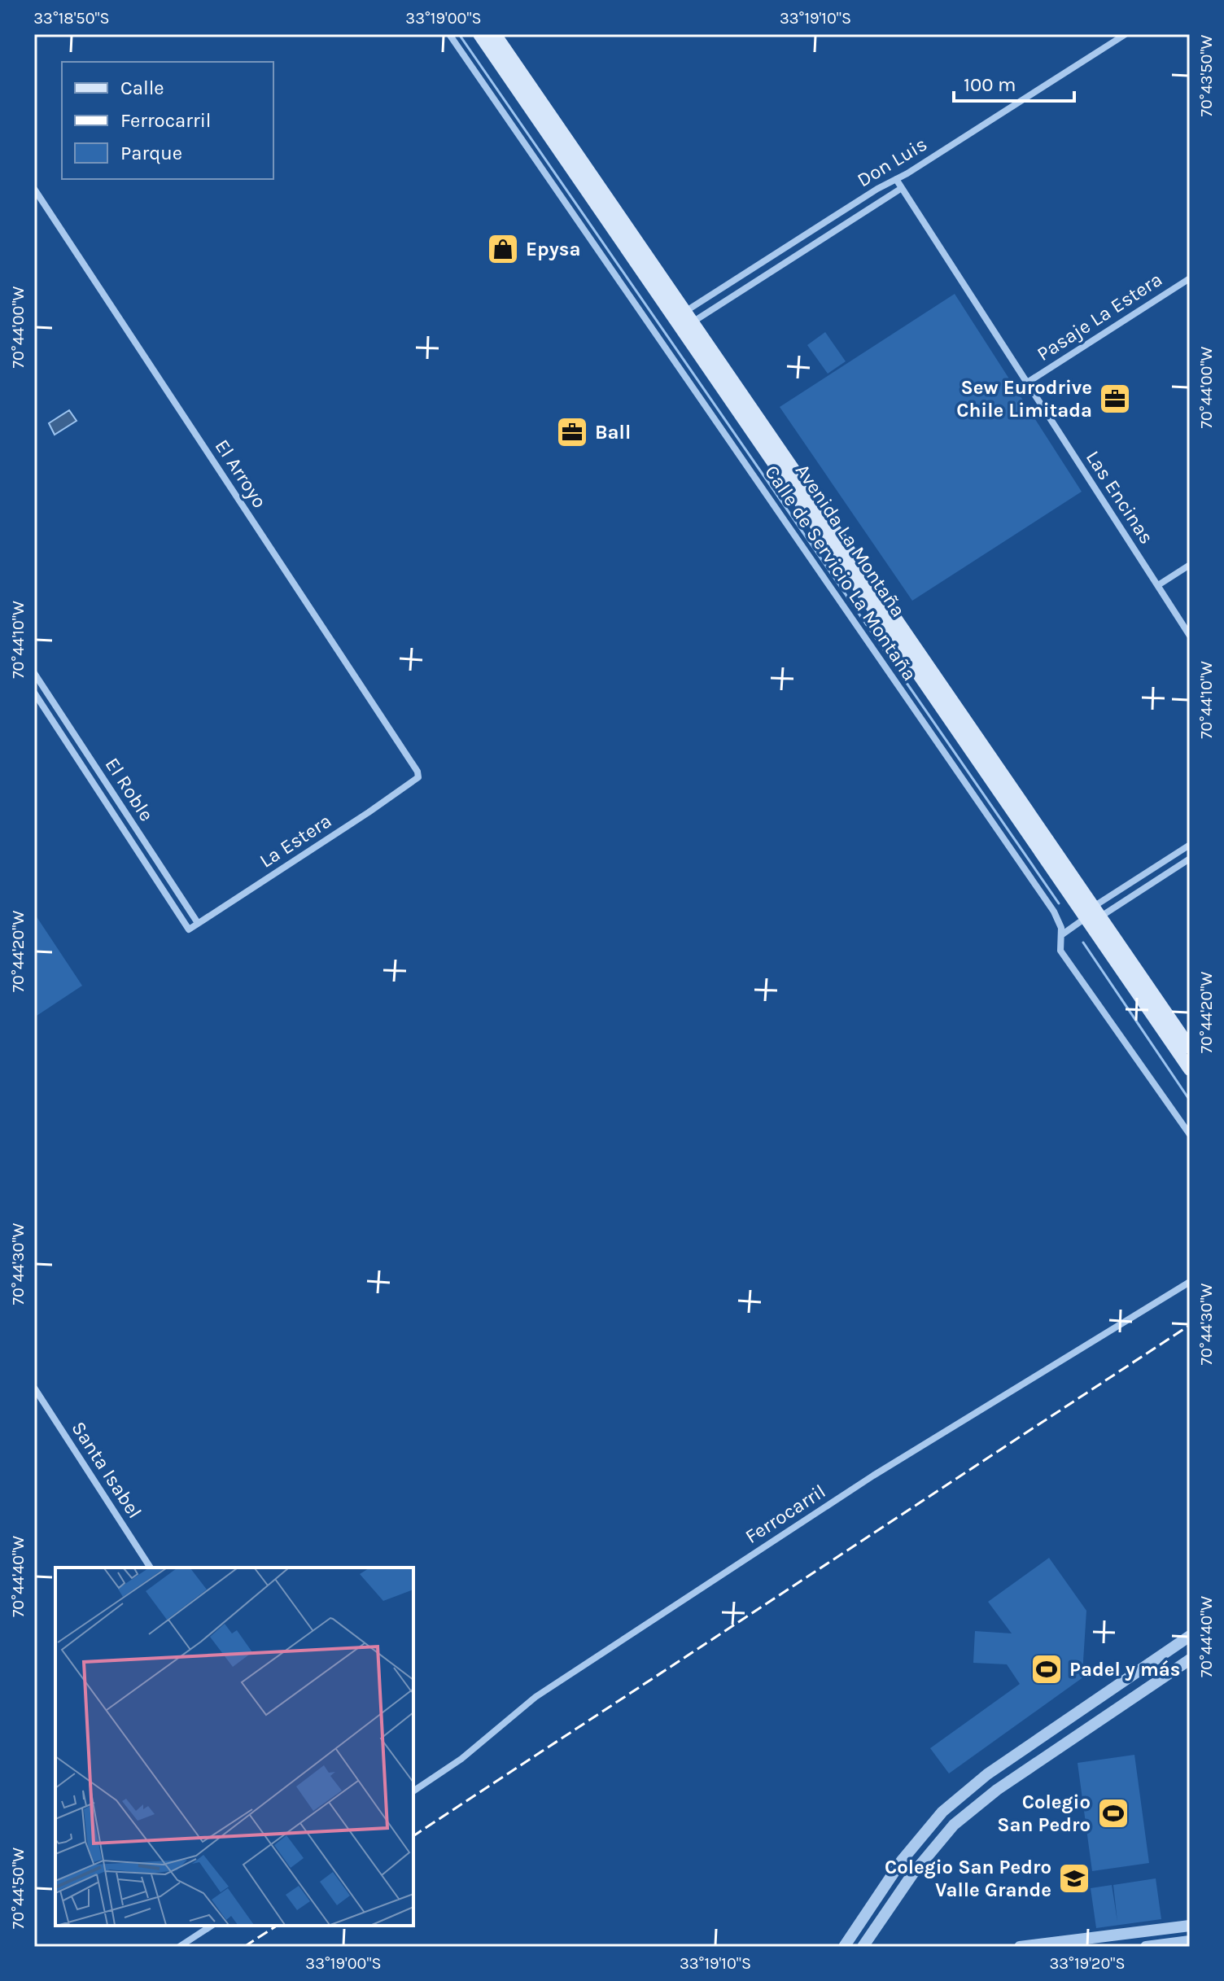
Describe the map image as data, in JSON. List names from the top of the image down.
{
  "streets": {
    "main road": ["Avenida La Montaña"],
    "street": [
      "Don Luis",
      "Pasaje La Estera",
      "El Arroyo",
      "Las Encinas",
      "Calle de Servicio La Montaña",
      "El Roble",
      "La Estera",
      "Santa Isabel",
      "Ferrocarril"
    ]
  },
  "crossings": [
    ["Don Luis", "Las Encinas"],
    ["Don Luis", "Avenida La Montaña"],
    ["Pasaje La Estera", "Las Encinas"],
    ["El Arroyo", "La Estera"],
    ["El Roble", "La Estera"]
  ],
  "places": {
    "shop": ["Epysa"],
    "office": ["Sew Eurodrive Chile Limitada", "Ball"],
    "sports": ["Padel y más", "Colegio San Pedro"],
    "school or university": ["Colegio San Pedro Valle Grande"]
  },
  "legend": ["Calle", "Ferrocarril", "Parque"],
  "scale_bar": "100 m",
  "coordinates": [
    "33°18'50\"S",
    "33°19'00\"S",
    "33°19'10\"S",
    "70°43'50\"W",
    "70°44'00\"W",
    "70°44'10\"W",
    "70°44'20\"W",
    "70°44'30\"W",
    "70°44'40\"W",
    "70°44'50\"W",
    "33°19'20\"S"
  ]
}
